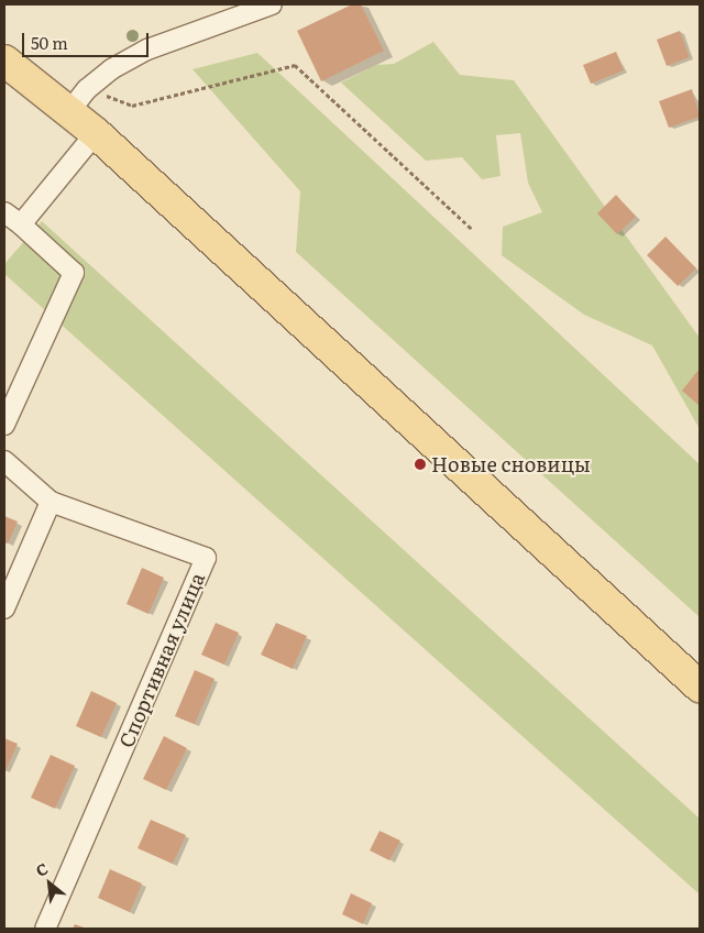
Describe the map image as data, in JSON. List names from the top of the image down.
{
  "streets": {
    "street": ["Спортивная улица"]
  },
  "places": ["Новые сновицы"],
  "scale_bar": "50 m",
  "north": "top left"
}
